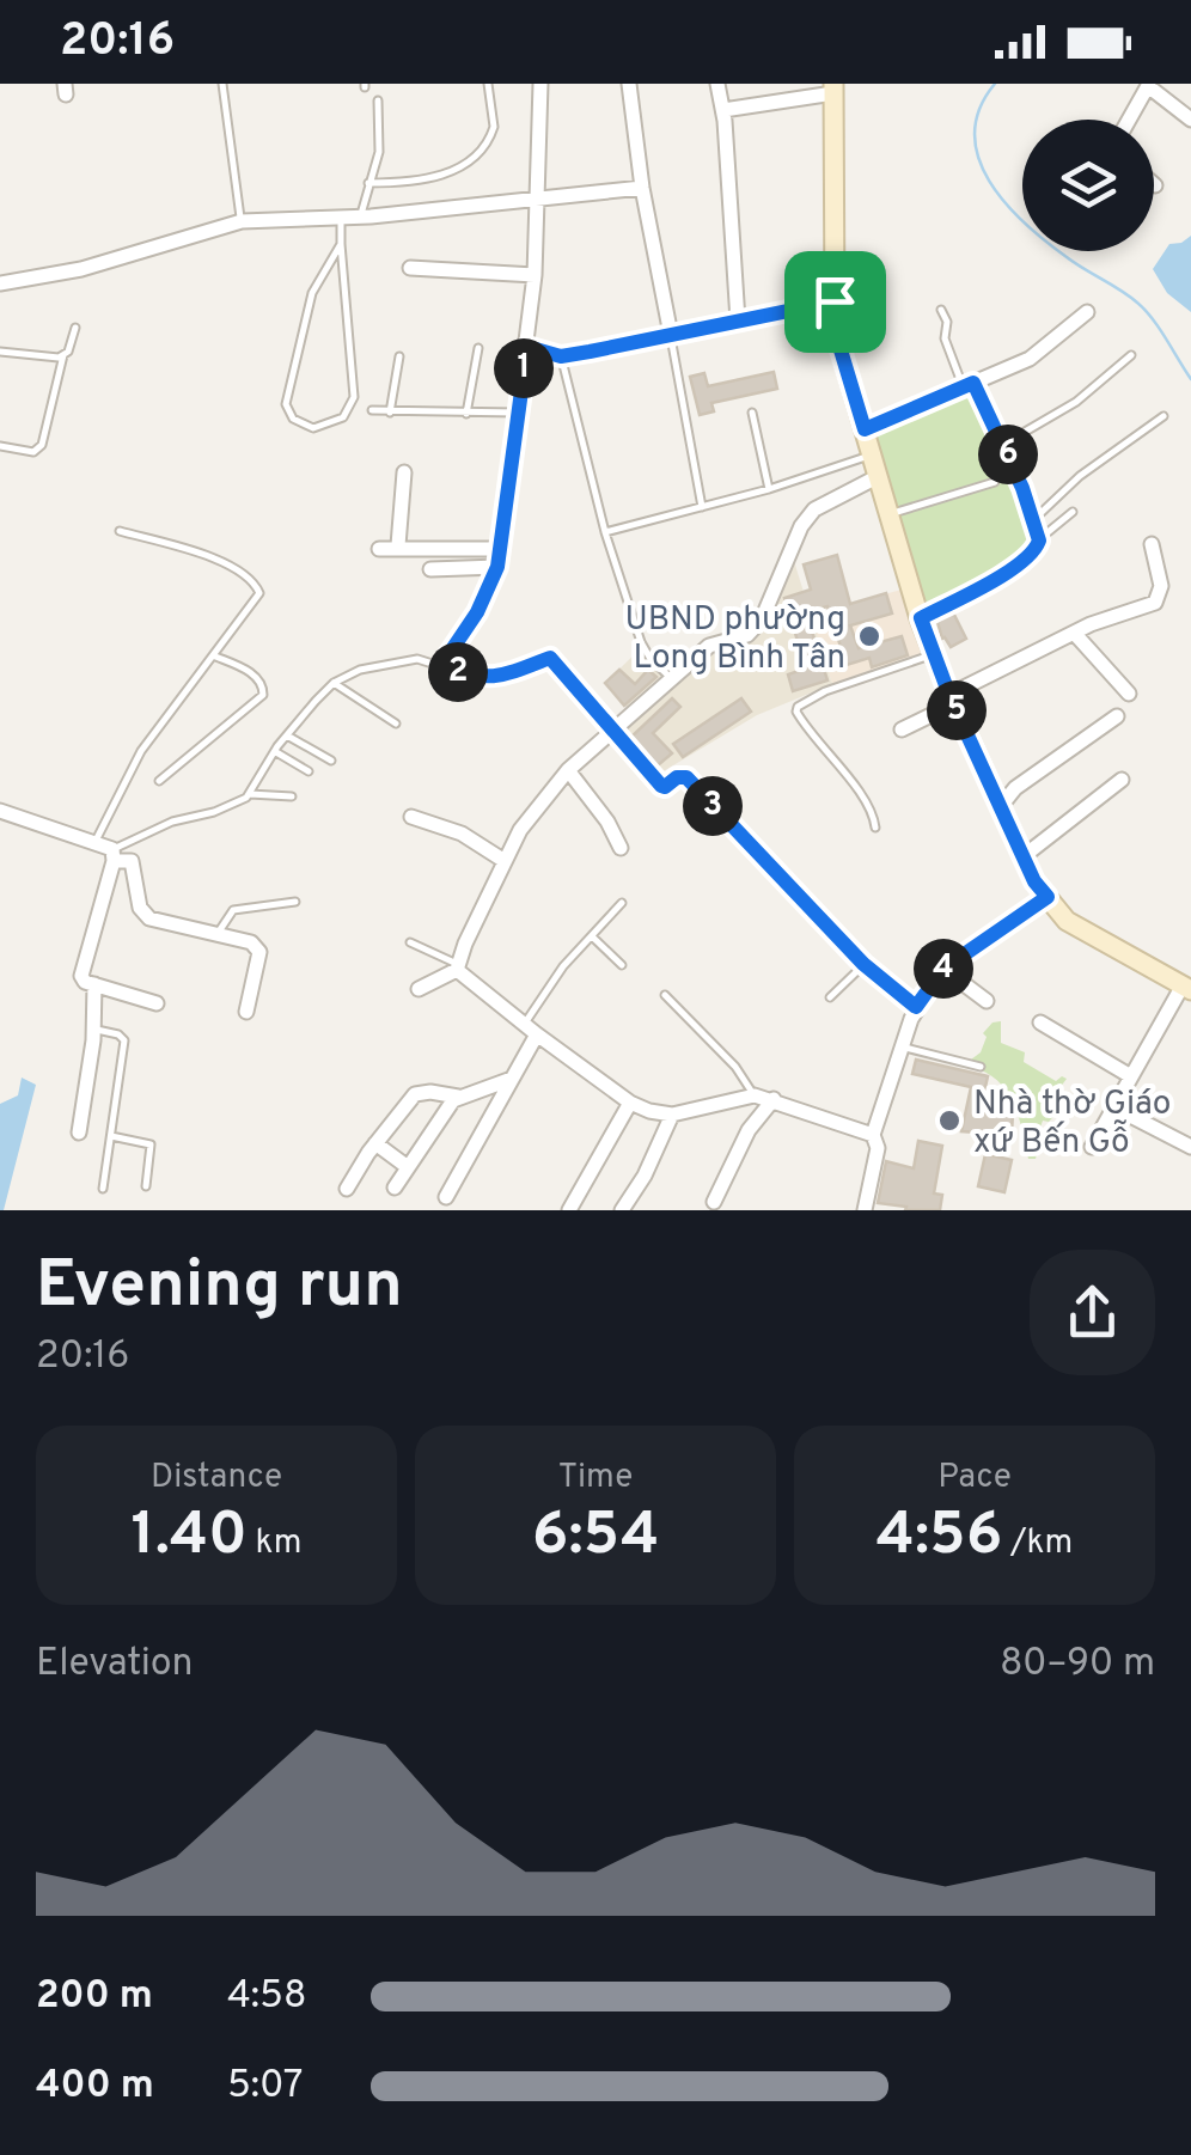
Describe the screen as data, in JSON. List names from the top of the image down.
{
  "places": ["UBND phường Long Bình Tân", "Nhà thờ Giáo xứ Bến Gỗ"],
  "page": {
    "status": "20:16",
    "pins": [
      "1",
      "6",
      "2",
      "5",
      "3",
      "4"
    ],
    "heading": ["Evening run", "20:16"],
    "stats": [
      ["Distance", "1.40 km"],
      ["Time", "6:54"],
      ["Pace", "4:56 /km"]
    ],
    "chart": ["Elevation", "80–90 m"],
    "list": [
      {
        "name": "200 m",
        "note": "4:58"
      },
      {
        "name": "400 m",
        "note": "5:07"
      }
    ]
  }
}
